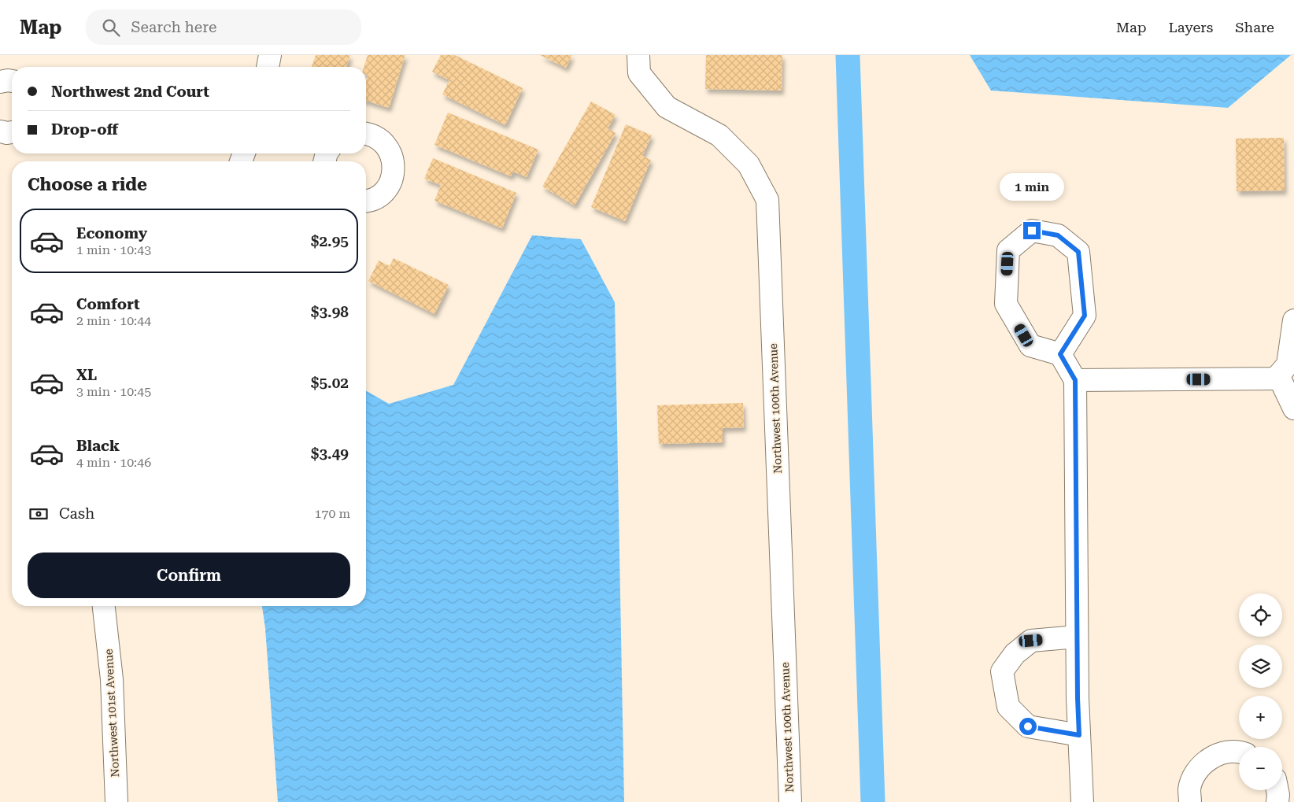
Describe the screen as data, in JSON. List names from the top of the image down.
{
  "streets": {
    "street": ["Northwest 100th Avenue", "Northwest 101st Avenue"]
  },
  "page": {
    "header": "Map",
    "search": "Search here",
    "nav": ["Map", "Layers", "Share"],
    "banner": ["Northwest 2nd Court", "Drop-off"],
    "heading": "Choose a ride",
    "bubble": "1 min",
    "list": [
      {
        "name": "Economy",
        "note": "1 min · 10:43",
        "value": "$2.95"
      },
      {
        "name": "Comfort",
        "note": "2 min · 10:44",
        "value": "$3.98"
      },
      {
        "name": "XL",
        "note": "3 min · 10:45",
        "value": "$5.02"
      },
      {
        "name": "Black",
        "note": "4 min · 10:46",
        "value": "$3.49"
      }
    ],
    "pay": ["Cash", "170 m"],
    "buttons": "Confirm",
    "map_buttons": ["+", "−"]
  }
}
